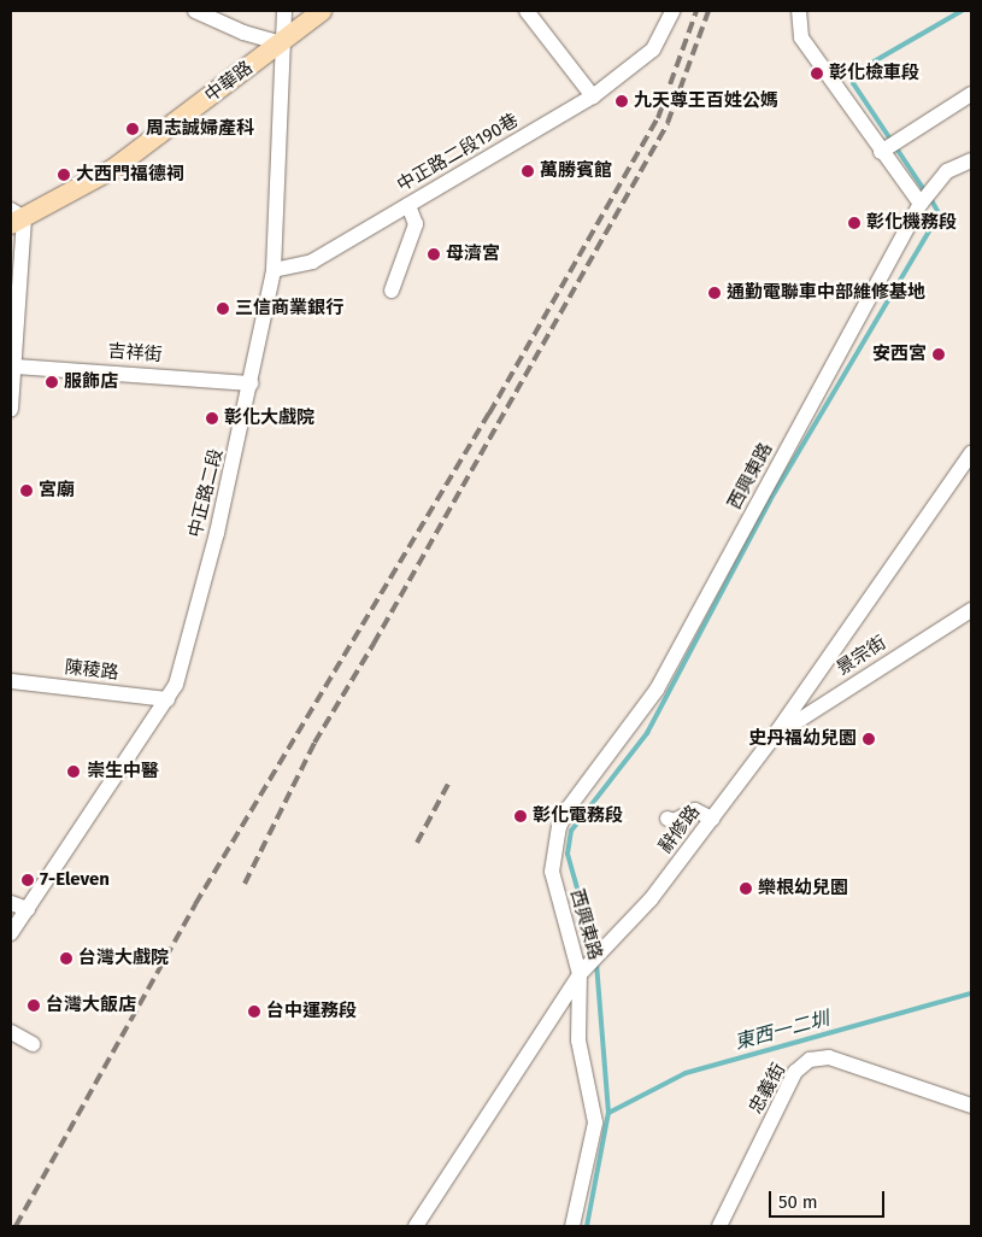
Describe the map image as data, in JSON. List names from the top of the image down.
{
  "streets": {
    "main road": ["中華路"],
    "street": [
      "中正路二段190巷",
      "吉祥街",
      "西興東路",
      "中正路二段",
      "景宗街",
      "陳稜路",
      "辭修路",
      "忠義街"
    ]
  },
  "crossings": [
    ["中華路", "中正路二段"],
    ["中正路二段190巷", "中正路二段"],
    ["吉祥街", "中正路二段"],
    ["西興東路", "辭修路"],
    ["中正路二段", "陳稜路"],
    ["景宗街", "辭修路"]
  ],
  "water": ["東西一二圳"],
  "places": [
    "彰化檢車段",
    "九天尊王百姓公媽",
    "周志誠婦產科",
    "萬勝賓館",
    "大西門福德祠",
    "彰化機務段",
    "母濟宮",
    "通勤電聯車中部維修基地",
    "三信商業銀行",
    "安西宮",
    "服飾店",
    "彰化大戲院",
    "宮廟",
    "史丹福幼兒園",
    "崇生中醫",
    "彰化電務段",
    "7-Eleven",
    "樂根幼兒園",
    "台灣大戲院",
    "台灣大飯店",
    "台中運務段"
  ],
  "scale_bar": "50 m"
}
